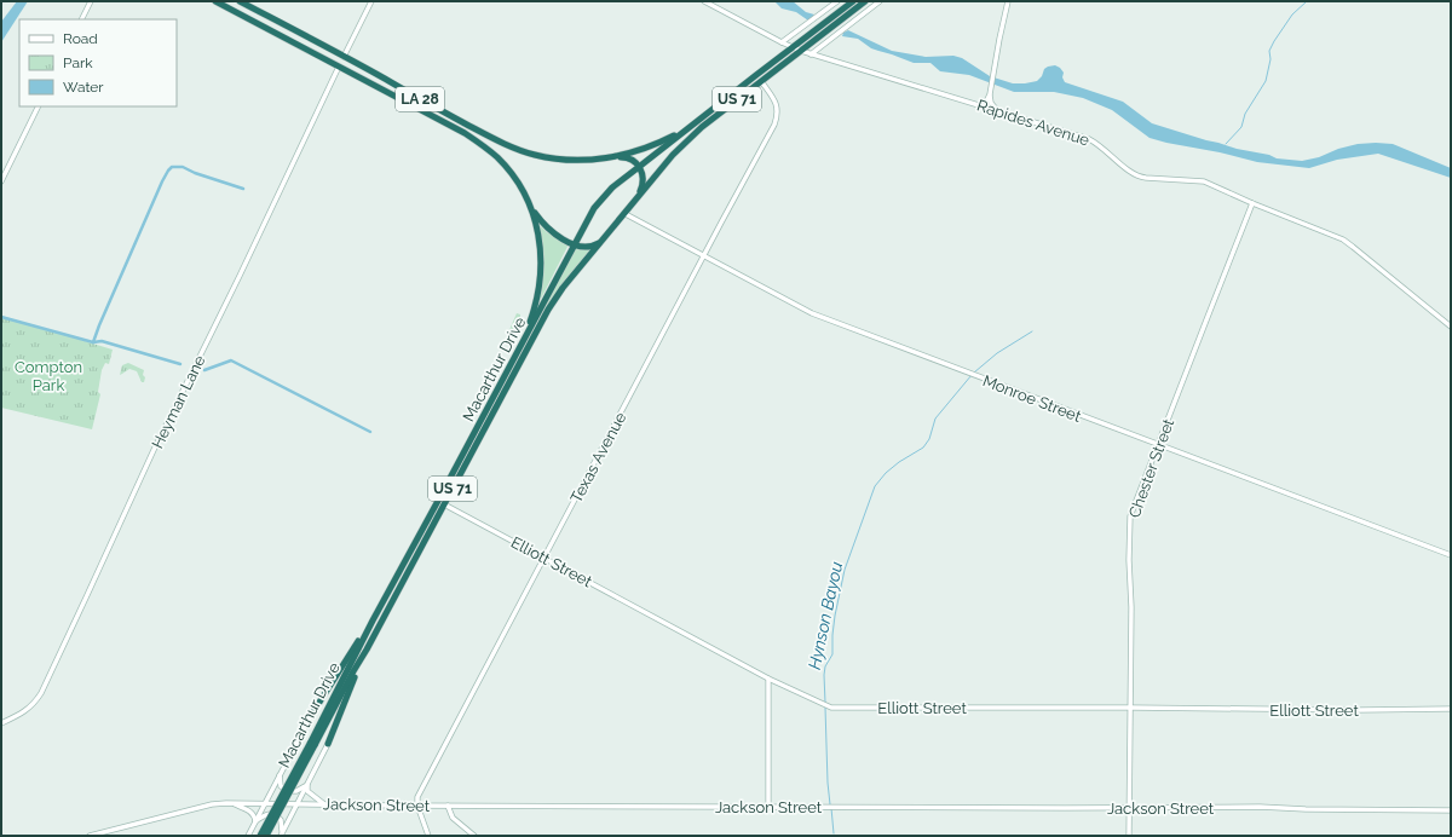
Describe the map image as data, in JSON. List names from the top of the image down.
{
  "streets": {
    "highway": ["LA 28", "US 71", "Macarthur Drive"],
    "street": [
      "Rapides Avenue",
      "Monroe Street",
      "Heyman Lane",
      "Texas Avenue",
      "Chester Street",
      "Elliott Street",
      "Jackson Street"
    ]
  },
  "crossings": [
    ["LA 28", "Macarthur Drive"],
    ["LA 28", "Heyman Lane"],
    ["Rapides Avenue", "Macarthur Drive"],
    ["Rapides Avenue", "Chester Street"],
    ["Macarthur Drive", "Monroe Street"],
    ["Macarthur Drive", "Texas Avenue"],
    ["Macarthur Drive", "Elliott Street"],
    ["Macarthur Drive", "Jackson Street"],
    ["Monroe Street", "Texas Avenue"],
    ["Monroe Street", "Chester Street"],
    ["Texas Avenue", "Elliott Street"],
    ["Texas Avenue", "Jackson Street"],
    ["Chester Street", "Elliott Street"],
    ["Chester Street", "Jackson Street"]
  ],
  "water": ["Hynson Bayou"],
  "parks": ["Compton Park"],
  "legend": ["Road", "Park", "Water"]
}
